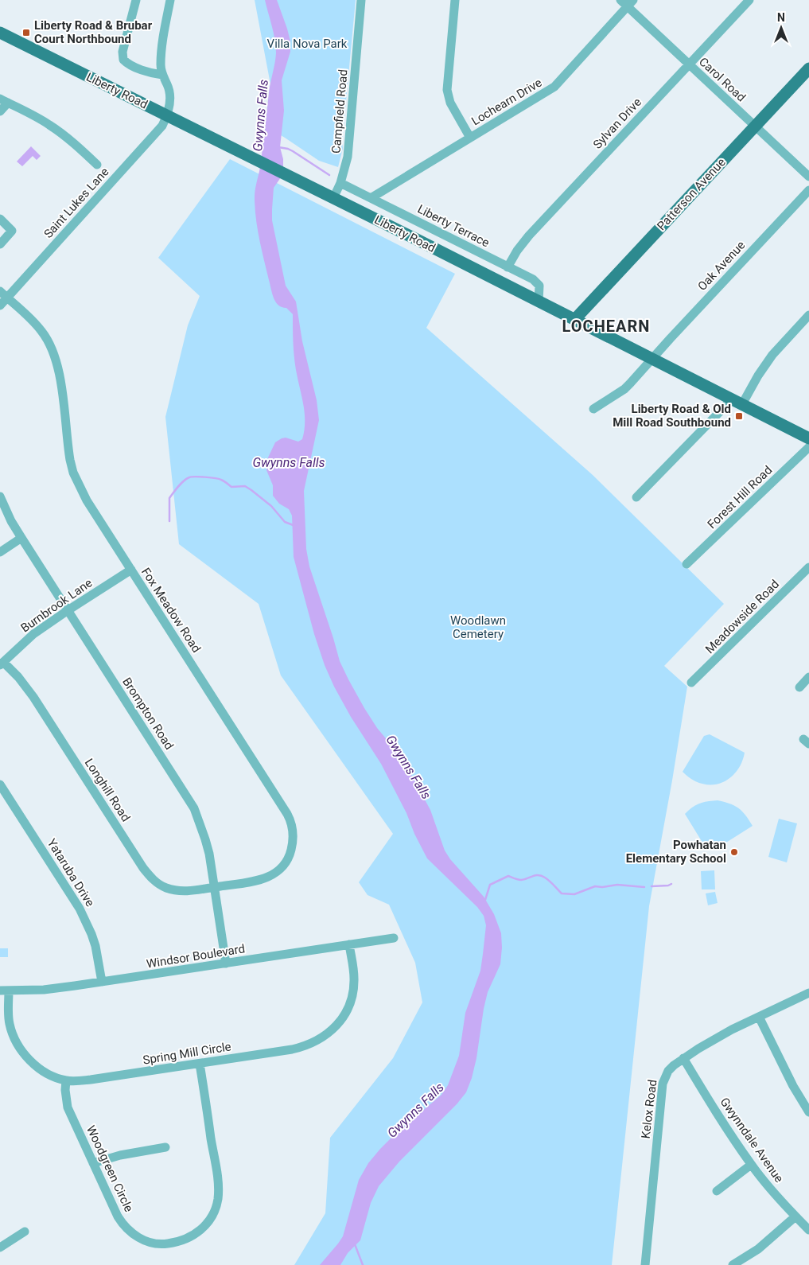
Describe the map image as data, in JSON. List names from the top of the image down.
{
  "streets": {
    "main road": ["Liberty Road", "Patterson Avenue"],
    "street": [
      "Carol Road",
      "Lochearn Drive",
      "Campfield Road",
      "Sylvan Drive",
      "Saint Lukes Lane",
      "Liberty Terrace",
      "Oak Avenue",
      "Forest Hill Road",
      "Burnbrook Lane",
      "Fox Meadow Road",
      "Meadowside Road",
      "Brompton Road",
      "Longhill Road",
      "Yataruba Drive",
      "Windsor Boulevard",
      "Spring Mill Circle",
      "Kelox Road",
      "Gwynndale Avenue",
      "Woodgreen Circle"
    ]
  },
  "crossings": [
    ["Carol Road", "Lochearn Drive"],
    ["Carol Road", "Sylvan Drive"],
    ["Carol Road", "Patterson Avenue"],
    ["Liberty Road", "Campfield Road"],
    ["Liberty Road", "Patterson Avenue"],
    ["Liberty Road", "Saint Lukes Lane"],
    ["Liberty Road", "Liberty Terrace"],
    ["Liberty Road", "Oak Avenue"],
    ["Lochearn Drive", "Liberty Terrace"],
    ["Campfield Road", "Liberty Terrace"],
    ["Sylvan Drive", "Liberty Terrace"],
    ["Saint Lukes Lane", "Fox Meadow Road"],
    ["Burnbrook Lane", "Fox Meadow Road"],
    ["Burnbrook Lane", "Brompton Road"],
    ["Burnbrook Lane", "Longhill Road"],
    ["Fox Meadow Road", "Brompton Road"],
    ["Fox Meadow Road", "Longhill Road"],
    ["Brompton Road", "Longhill Road"],
    ["Brompton Road", "Windsor Boulevard"],
    ["Yataruba Drive", "Windsor Boulevard"],
    ["Windsor Boulevard", "Spring Mill Circle"],
    ["Spring Mill Circle", "Woodgreen Circle"],
    ["Kelox Road", "Gwynndale Avenue"]
  ],
  "districts": ["LOCHEARN"],
  "water": ["Gwynns Falls"],
  "parks": ["Villa Nova Park", "Woodlawn Cemetery"],
  "places": {
    "transit": ["Liberty Road & Brubar Court Northbound", "Liberty Road & Old Mill Road Southbound"],
    "other": ["Powhatan Elementary School"]
  },
  "north": "top"
}
